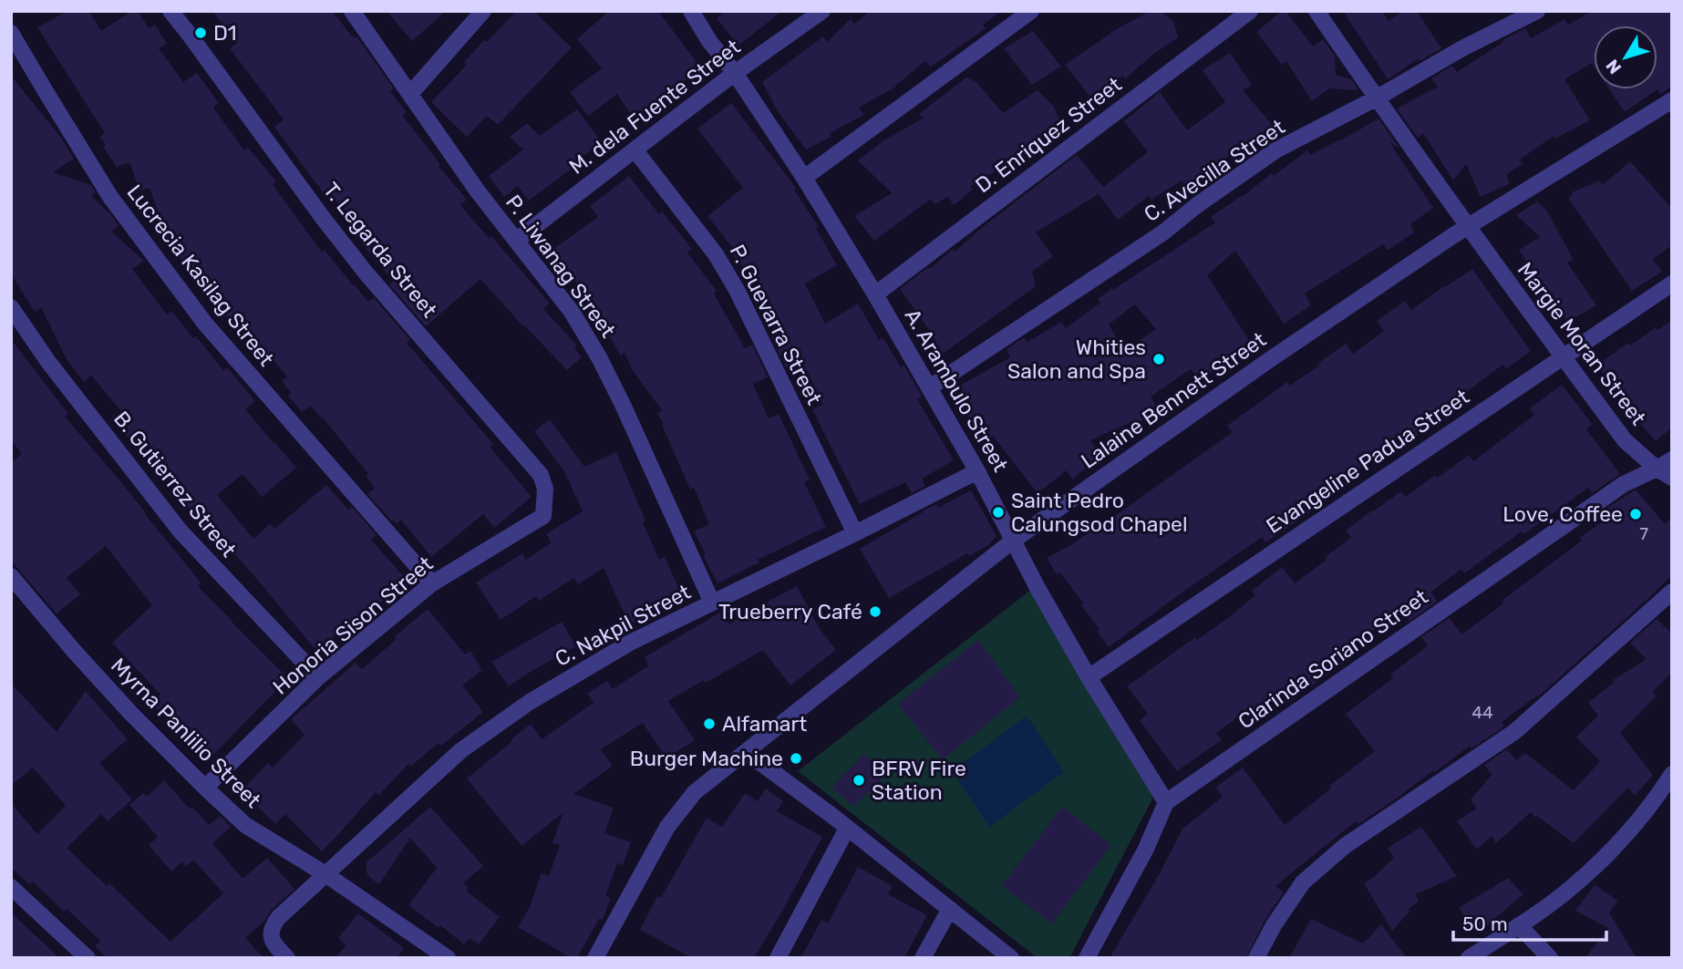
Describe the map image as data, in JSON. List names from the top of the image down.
{
  "streets": {
    "street": [
      "M. dela Fuente Street",
      "D. Enriquez Street",
      "C. Avecilla Street",
      "T. Legarda Street",
      "P. Liwanag Street",
      "Lucrecia Kasilag Street",
      "P. Guevarra Street",
      "Margie Moran Street",
      "A. Arambulo Street",
      "Lalaine Bennett Street",
      "Evangeline Padua Street",
      "B. Gutierrez Street",
      "Honoria Sison Street",
      "C. Nakpil Street",
      "Clarinda Soriano Street",
      "Myrna Panlilio Street"
    ]
  },
  "crossings": [
    ["M. dela Fuente Street", "P. Liwanag Street"],
    ["M. dela Fuente Street", "P. Guevarra Street"],
    ["M. dela Fuente Street", "A. Arambulo Street"],
    ["D. Enriquez Street", "A. Arambulo Street"],
    ["C. Avecilla Street", "Margie Moran Street"],
    ["C. Avecilla Street", "A. Arambulo Street"],
    ["T. Legarda Street", "Honoria Sison Street"],
    ["P. Liwanag Street", "C. Nakpil Street"],
    ["Lucrecia Kasilag Street", "Honoria Sison Street"],
    ["P. Guevarra Street", "C. Nakpil Street"],
    ["Margie Moran Street", "Lalaine Bennett Street"],
    ["Margie Moran Street", "Evangeline Padua Street"],
    ["Margie Moran Street", "Clarinda Soriano Street"],
    ["A. Arambulo Street", "Lalaine Bennett Street"],
    ["A. Arambulo Street", "Evangeline Padua Street"],
    ["A. Arambulo Street", "C. Nakpil Street"],
    ["A. Arambulo Street", "Clarinda Soriano Street"],
    ["B. Gutierrez Street", "Honoria Sison Street"],
    ["Honoria Sison Street", "Myrna Panlilio Street"],
    ["C. Nakpil Street", "Myrna Panlilio Street"]
  ],
  "places": [
    "D1",
    "Whities Salon and Spa",
    "Saint Pedro Calungsod Chapel",
    "Love, Coffee",
    "Trueberry Café",
    "Alfamart",
    "Burger Machine",
    "BFRV Fire Station"
  ],
  "house_numbers": ["7", "44"],
  "scale_bar": "50 m",
  "north": "bottom left"
}
